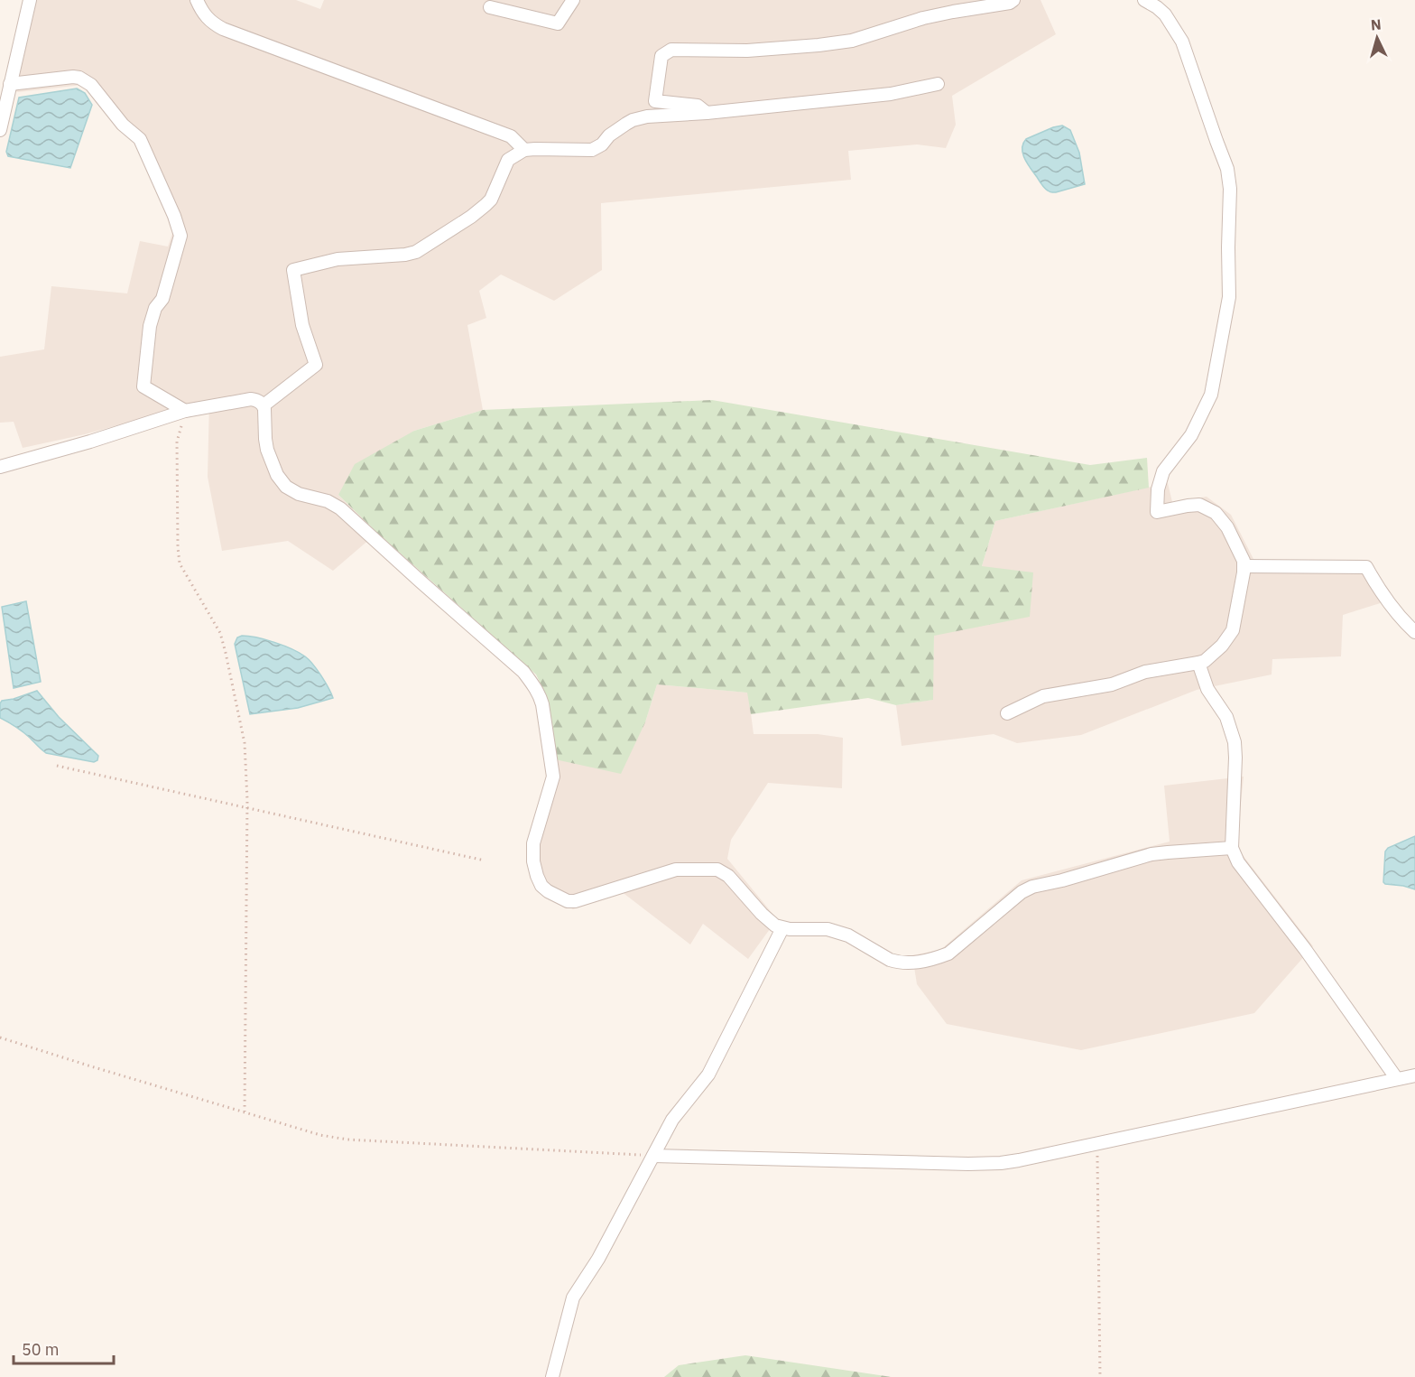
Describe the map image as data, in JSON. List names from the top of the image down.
{
  "scale_bar": "50 m",
  "north": "top"
}
